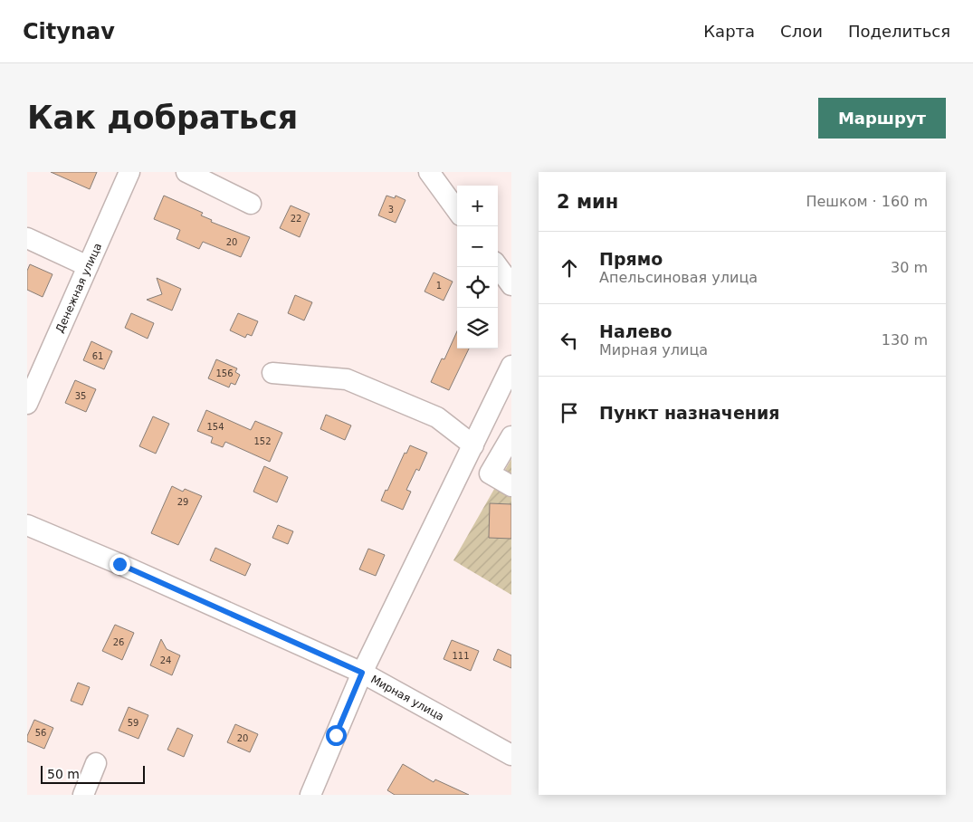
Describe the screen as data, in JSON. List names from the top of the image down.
{
  "streets": {
    "street": ["Денежная улица", "Мирная улица"]
  },
  "house_numbers": [
    "3",
    "22",
    "20",
    "1",
    "61",
    "156",
    "35",
    "154",
    "152",
    "29",
    "26",
    "111",
    "24",
    "59",
    "56",
    "20"
  ],
  "scale_bar": "50 m",
  "page": {
    "header": "Citynav",
    "nav": ["Карта", "Слои", "Поделиться"],
    "buttons": "Маршрут",
    "title": "Как добраться",
    "heading": ["2 мин", "Пешком · 160 m"],
    "map_buttons": ["+", "−"],
    "list": [
      ["Прямо", "Апельсиновая улица", "30 m"],
      ["Налево", "Мирная улица", "130 m"],
      "Пункт назначения"
    ],
    "scale": "50 m"
  }
}
